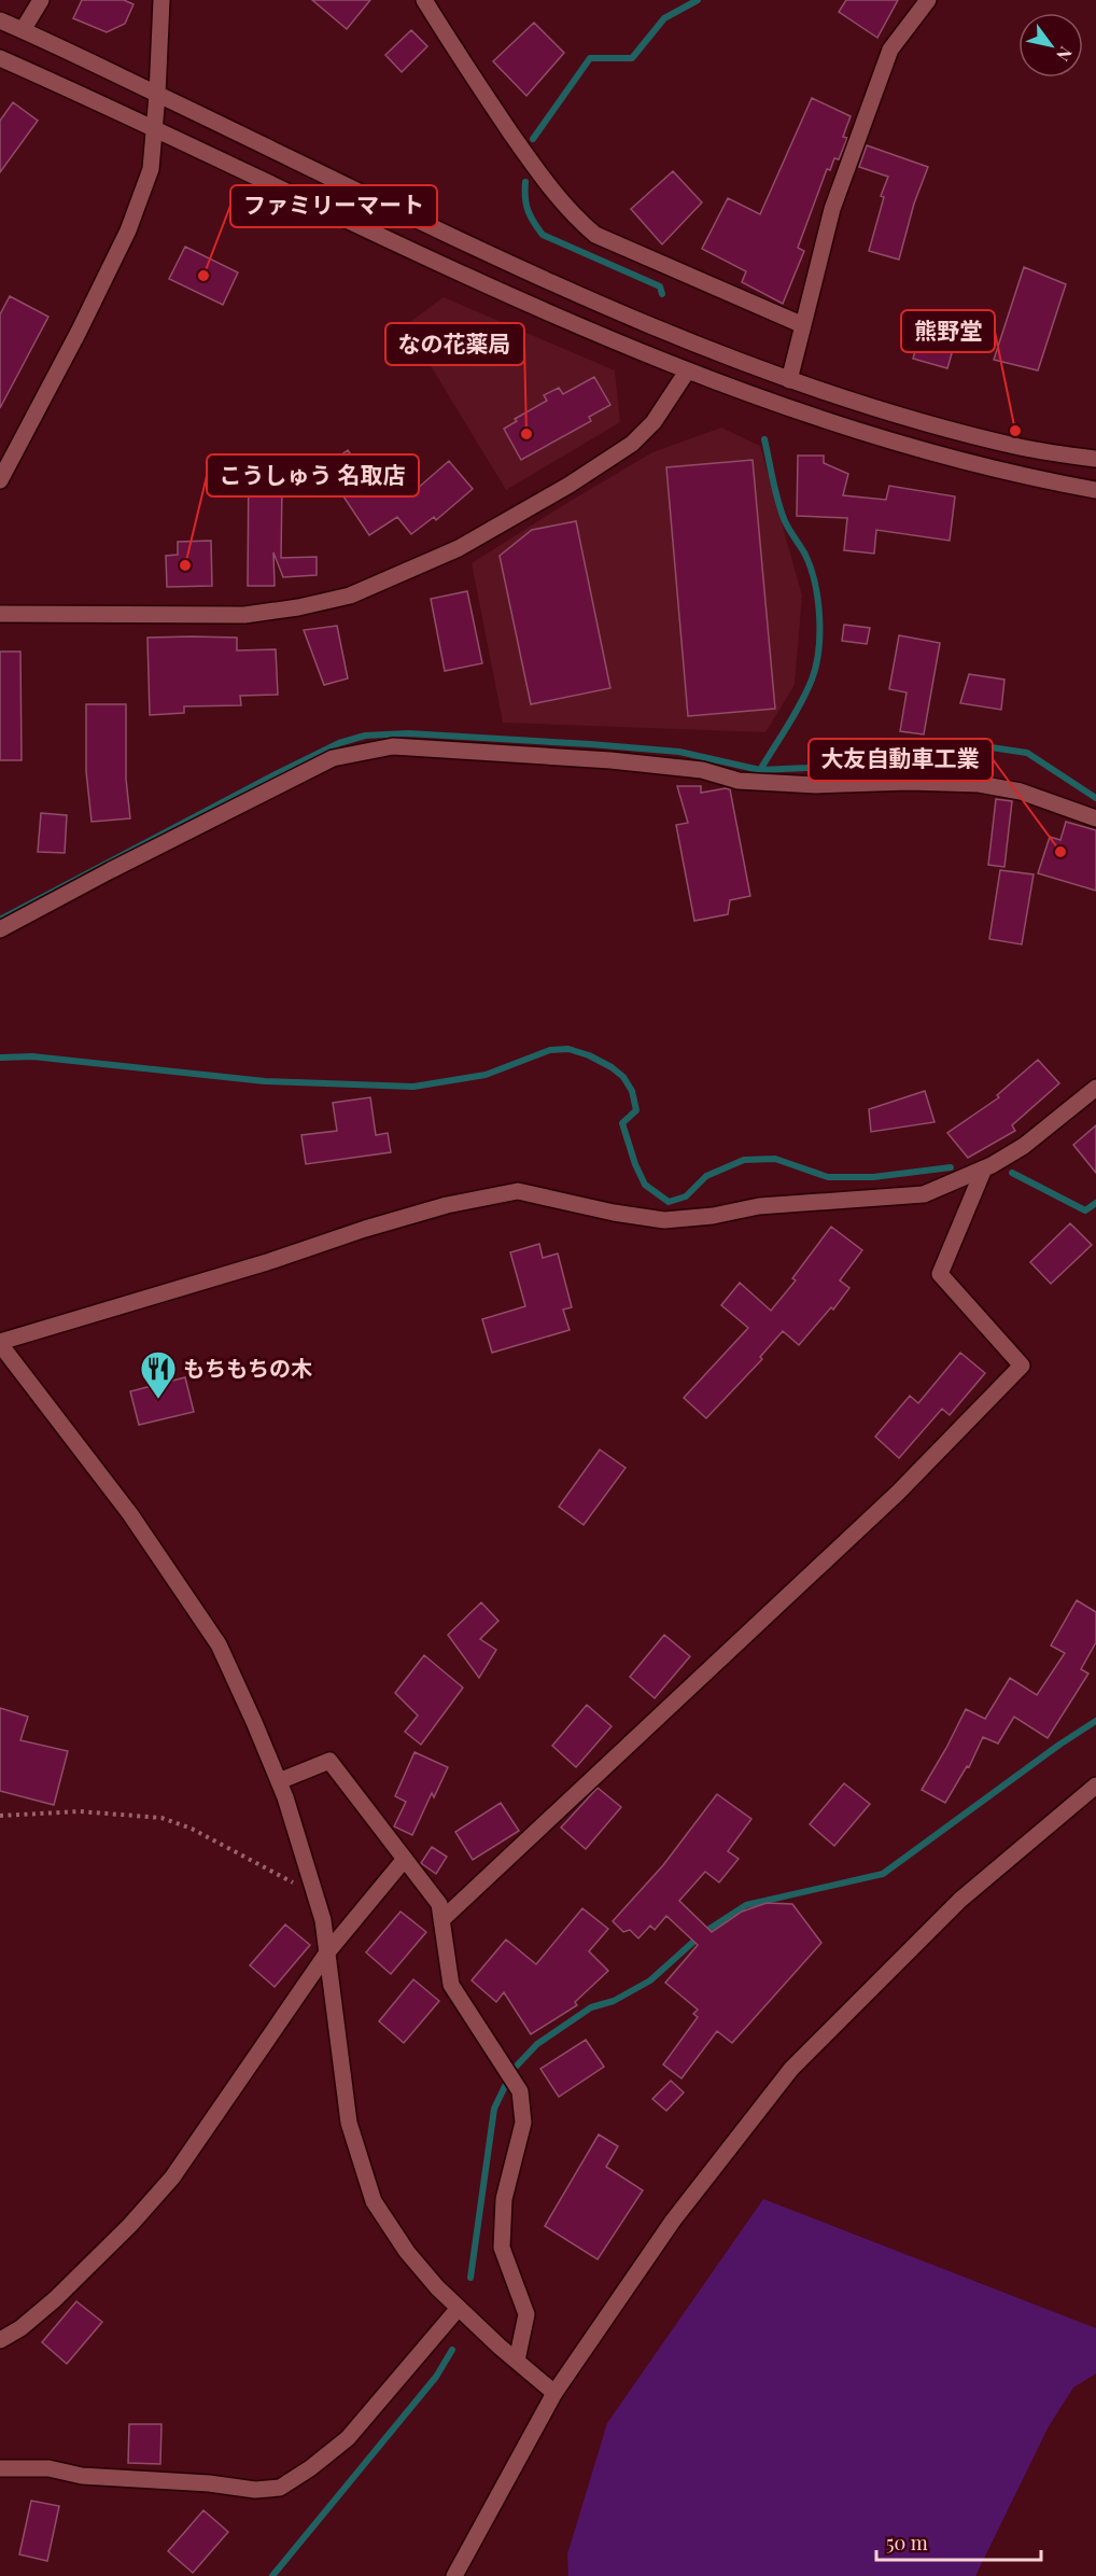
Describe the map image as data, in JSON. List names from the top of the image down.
{
  "places": {
    "other": [
      "ファミリーマート",
      "熊野堂",
      "なの花薬局",
      "こうしゅう 名取店",
      "大友自動車工業"
    ],
    "restaurant": ["もちもちの木"]
  },
  "scale_bar": "50 m",
  "north": "bottom right"
}
